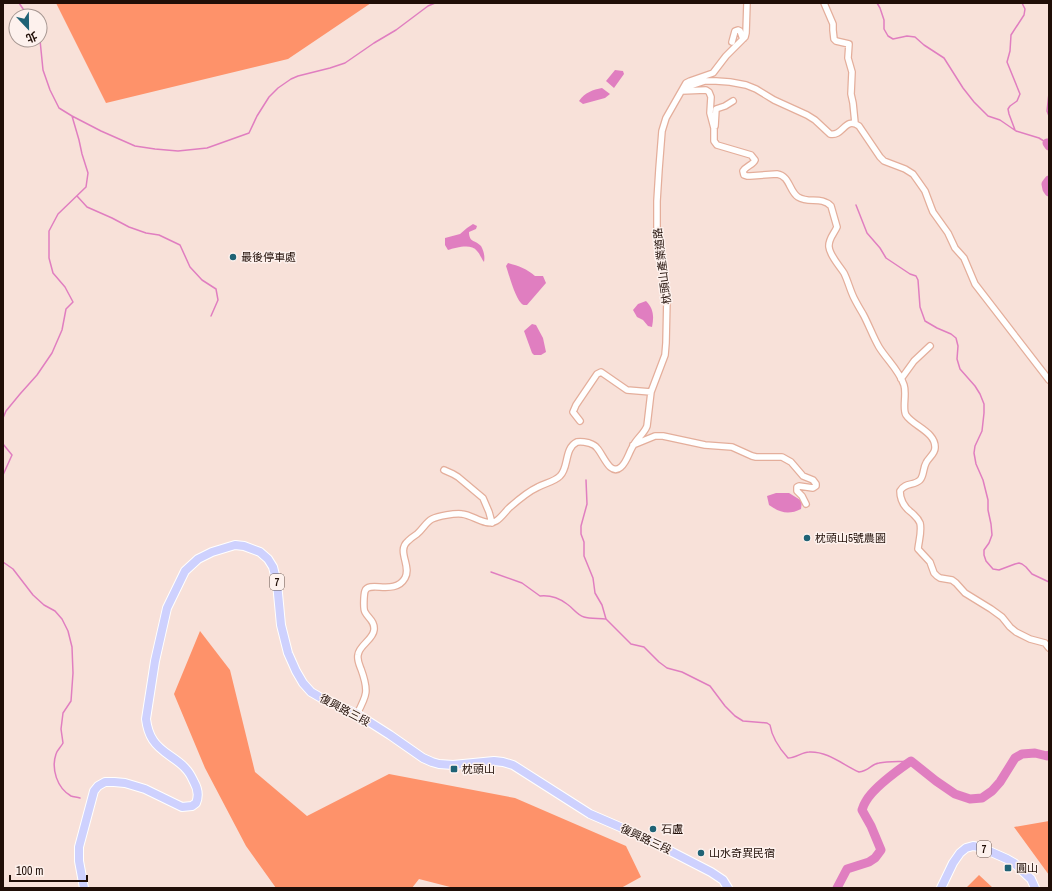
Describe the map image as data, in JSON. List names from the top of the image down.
{
  "streets": {
    "main road": ["7", "復興路三段"],
    "street": ["枕頭山產業道路"]
  },
  "places": {
    "other": [
      "最後停車處",
      "枕頭山5號農園",
      "石盧",
      "山水奇異民宿"
    ],
    "transit": ["枕頭山", "圓山"]
  },
  "scale_bar": "100 m",
  "north": "bottom"
}
